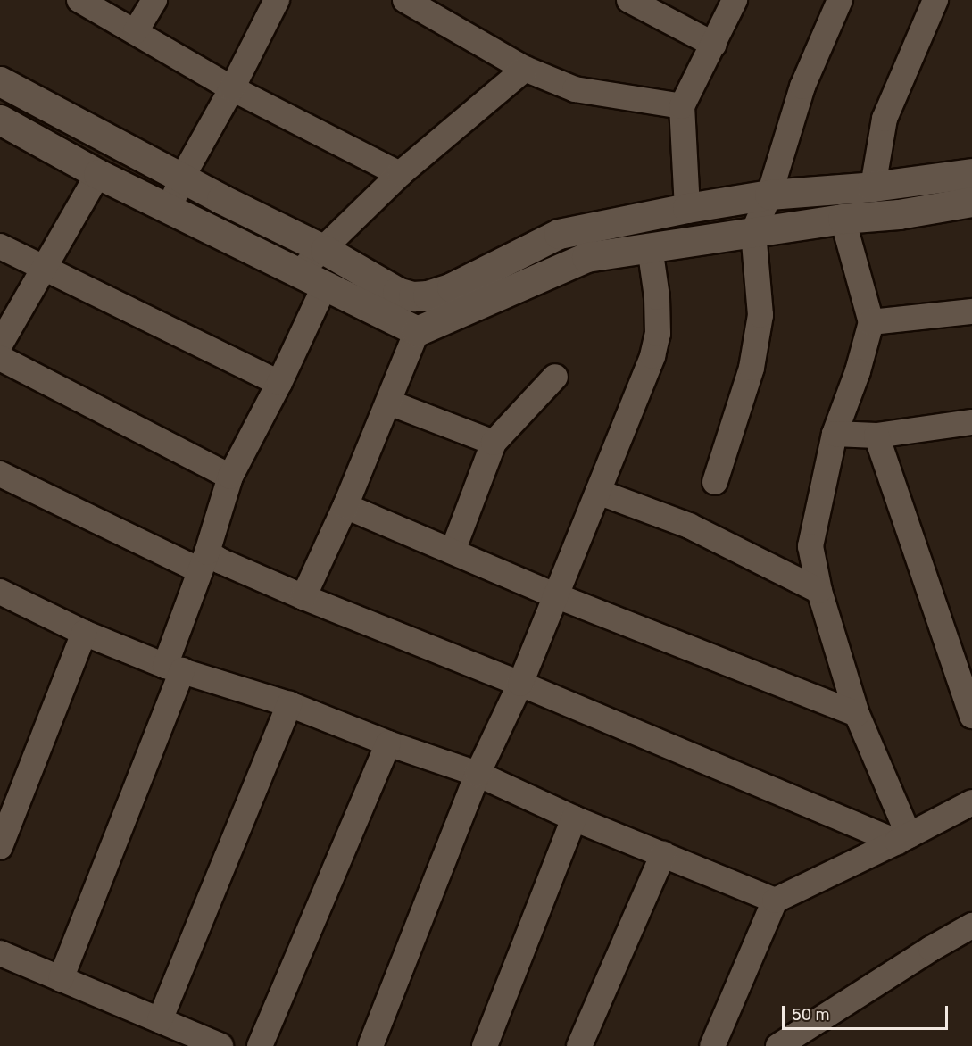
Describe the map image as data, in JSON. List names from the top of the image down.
{
  "scale_bar": "50 m"
}
